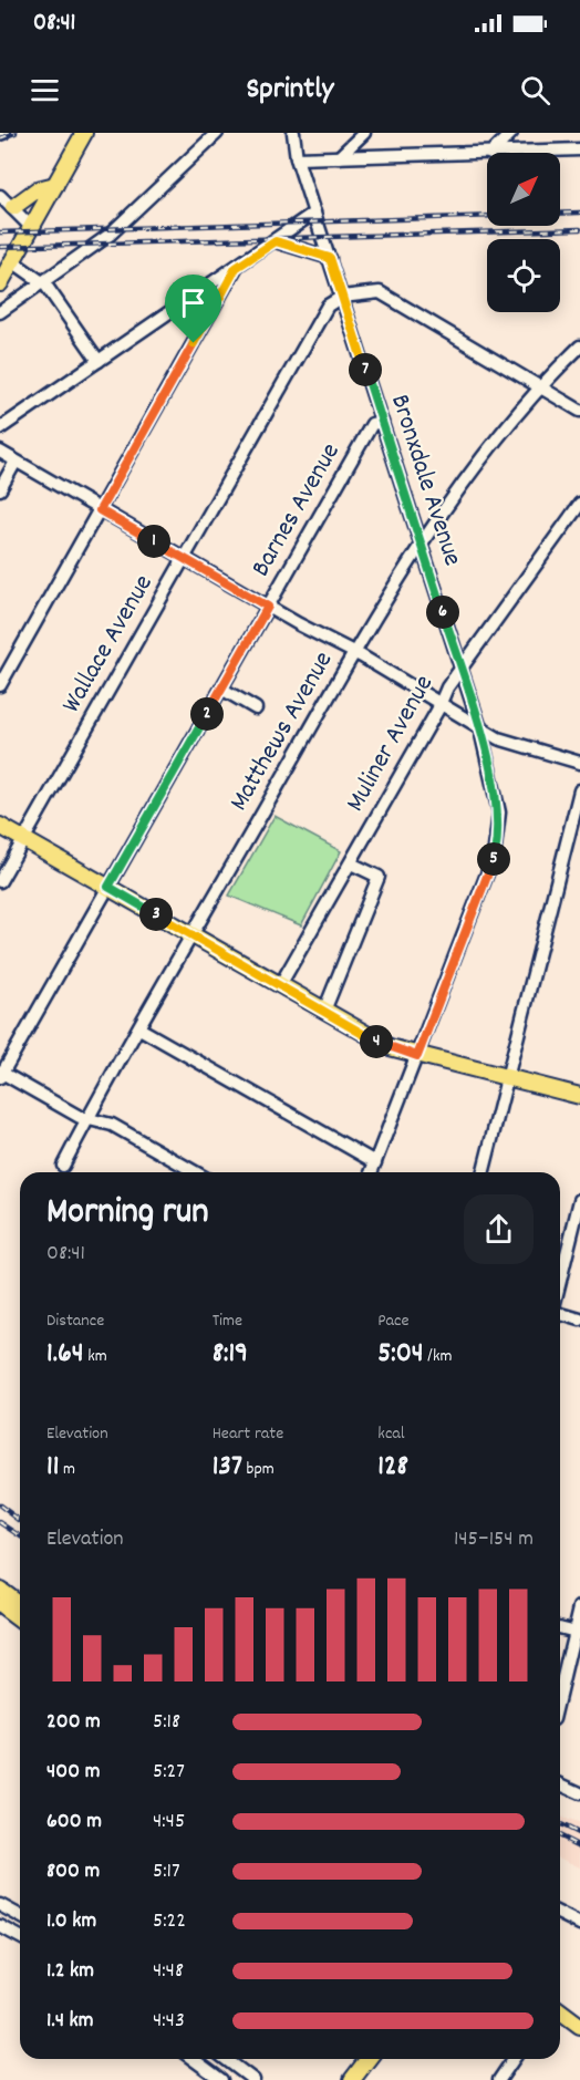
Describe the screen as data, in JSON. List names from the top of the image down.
{
  "streets": {
    "street": [
      "Bronxdale Avenue",
      "Barnes Avenue",
      "Wallace Avenue",
      "Matthews Avenue",
      "Muliner Avenue"
    ]
  },
  "crossings": [
    ["Bronxdale Avenue", "Barnes Avenue"],
    ["Bronxdale Avenue", "Wallace Avenue"],
    ["Bronxdale Avenue", "Matthews Avenue"],
    ["Bronxdale Avenue", "Muliner Avenue"]
  ],
  "north": "top right",
  "page": {
    "status": "08:41",
    "header": "Sprintly",
    "pins": [
      "7",
      "1",
      "6",
      "2",
      "5",
      "3",
      "4"
    ],
    "heading": ["Morning run", "08:41"],
    "stats": [
      ["Distance", "1.64 km"],
      ["Time", "8:19"],
      ["Pace", "5:04 /km"],
      ["Elevation", "11 m"],
      ["Heart rate", "137 bpm"],
      ["kcal", "128"]
    ],
    "chart": ["Elevation", "145–154 m"],
    "list": [
      {
        "name": "200 m",
        "note": "5:18"
      },
      {
        "name": "400 m",
        "note": "5:27"
      },
      {
        "name": "600 m",
        "note": "4:45"
      },
      {
        "name": "800 m",
        "note": "5:17"
      },
      {
        "name": "1.0 km",
        "note": "5:22"
      },
      {
        "name": "1.2 km",
        "note": "4:48"
      },
      {
        "name": "1.4 km",
        "note": "4:43"
      }
    ]
  }
}
